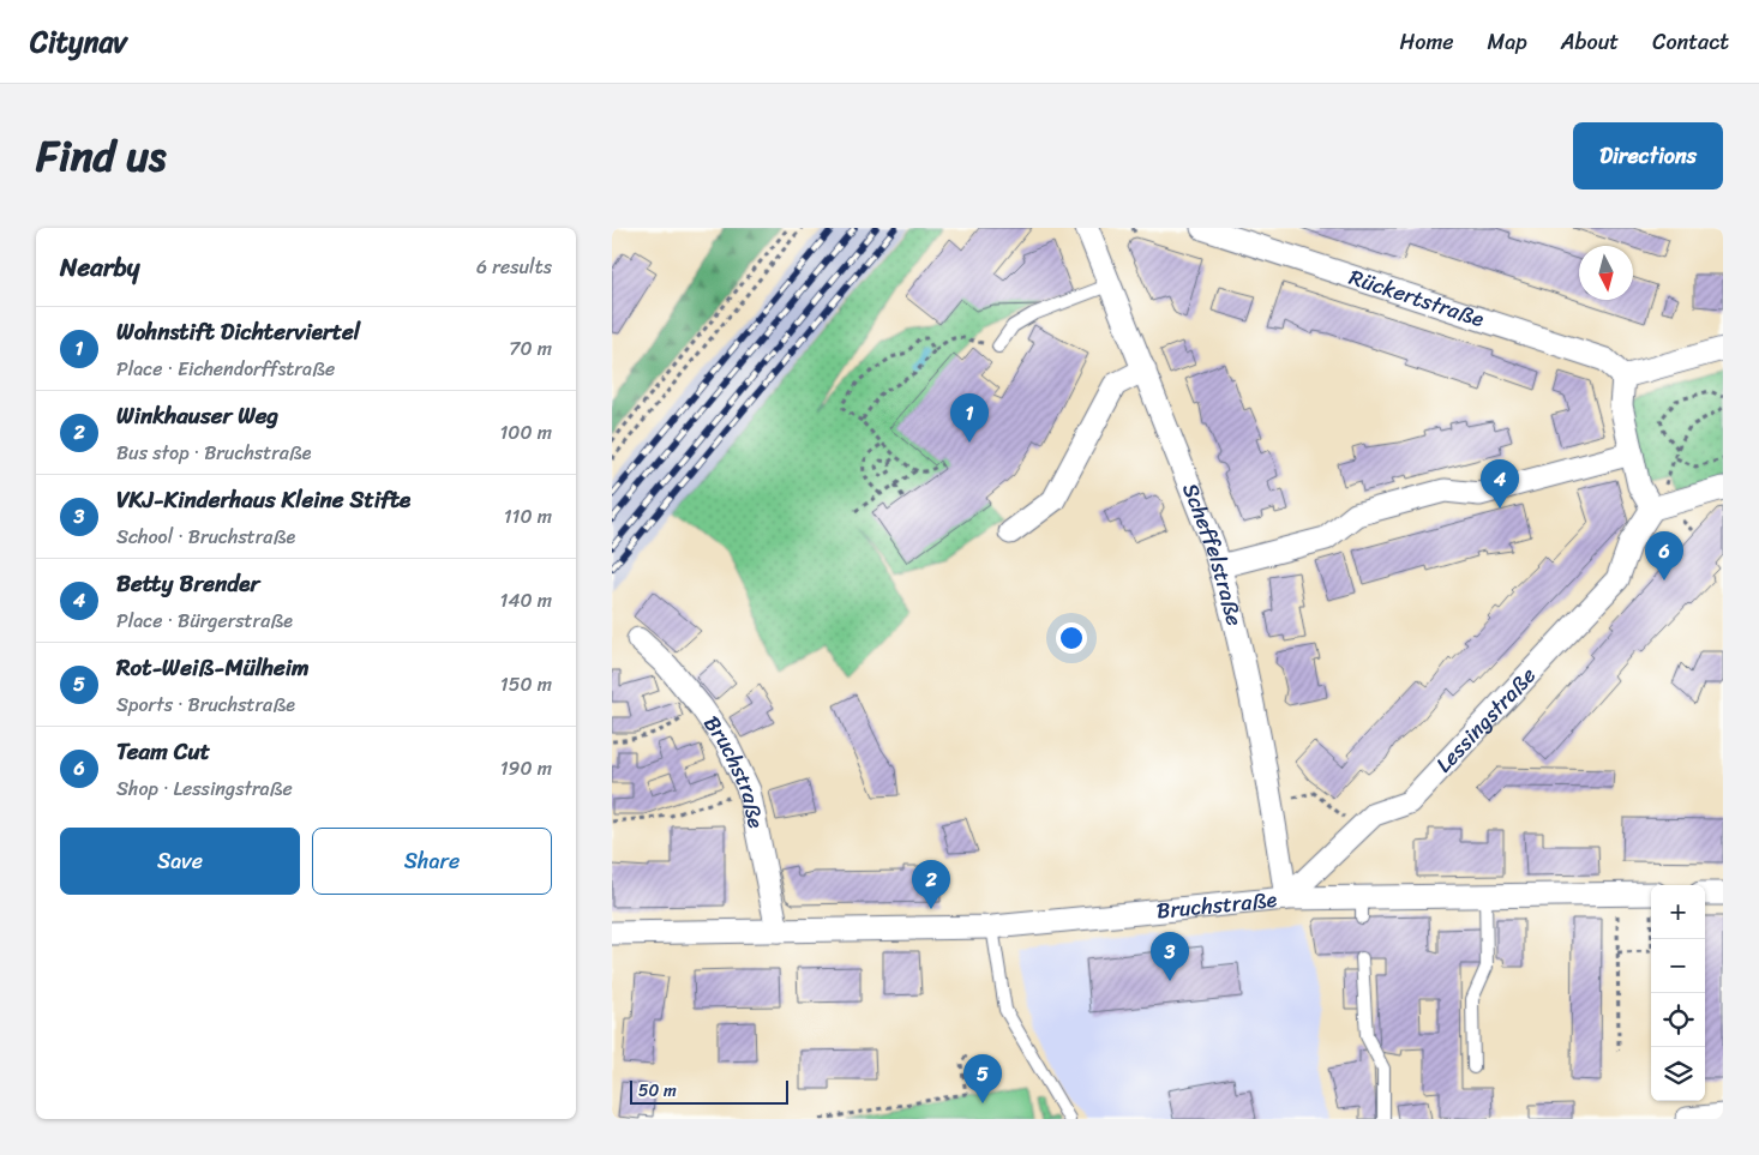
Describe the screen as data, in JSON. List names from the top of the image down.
{
  "streets": {
    "street": [
      "Rückertstraße",
      "Scheffelstraße",
      "Lessingstraße",
      "Bruchstraße"
    ]
  },
  "crossings": [
    ["Scheffelstraße", "Lessingstraße"],
    ["Scheffelstraße", "Bruchstraße"],
    ["Lessingstraße", "Bruchstraße"]
  ],
  "scale_bar": "50 m",
  "north": "bottom",
  "page": {
    "header": "Citynav",
    "nav": [
      "Home",
      "Map",
      "About",
      "Contact"
    ],
    "title": "Find us",
    "buttons": [
      "Directions",
      ["Save", "Share"]
    ],
    "heading": ["Nearby", "6 results"],
    "list": [
      {
        "mark": "1",
        "name": "Wohnstift Dichterviertel",
        "note": "Place · Eichendorffstraße",
        "value": "70 m"
      },
      {
        "mark": "2",
        "name": "Winkhauser Weg",
        "note": "Bus stop · Bruchstraße",
        "value": "100 m"
      },
      {
        "mark": "3",
        "name": "VKJ-Kinderhaus Kleine Stifte",
        "note": "School · Bruchstraße",
        "value": "110 m"
      },
      {
        "mark": "4",
        "name": "Betty Brender",
        "note": "Place · Bürgerstraße",
        "value": "140 m"
      },
      {
        "mark": "5",
        "name": "Rot-Weiß-Mülheim",
        "note": "Sports · Bruchstraße",
        "value": "150 m"
      },
      {
        "mark": "6",
        "name": "Team Cut",
        "note": "Shop · Lessingstraße",
        "value": "190 m"
      }
    ],
    "pins": [
      "1",
      "4",
      "6",
      "2",
      "3",
      "5"
    ],
    "map_buttons": ["+", "−"],
    "scale": "50 m"
  }
}
